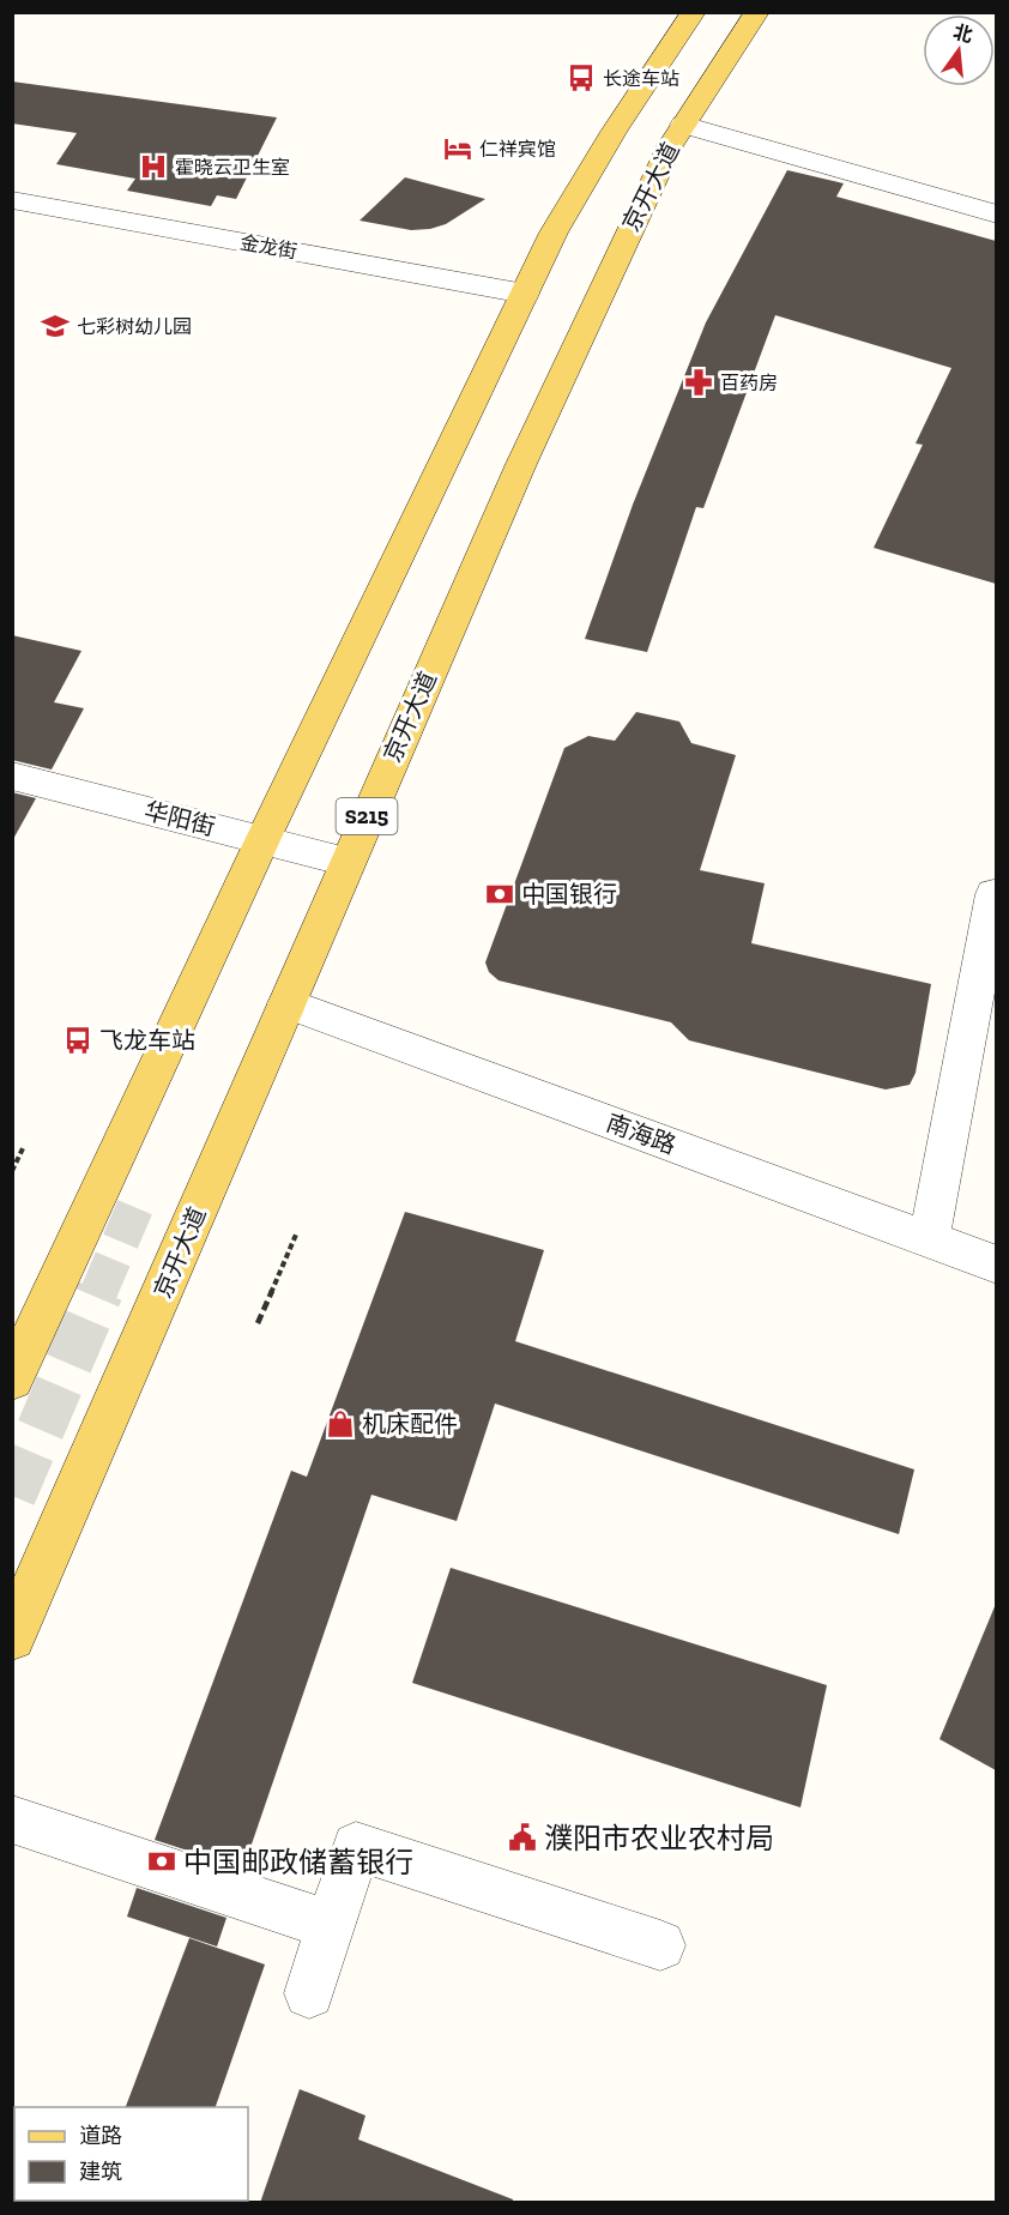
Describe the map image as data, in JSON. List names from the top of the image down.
{
  "streets": {
    "main road": ["京开大道", "S215"],
    "street": ["金龙街", "华阳街", "南海路"]
  },
  "crossings": [
    ["京开大道", "华阳街"],
    ["京开大道", "南海路"]
  ],
  "places": {
    "bus stop": ["长途车站", "飞龙车站"],
    "hotel": ["仁祥宾馆"],
    "hospital": ["霍晓云卫生室"],
    "school or university": ["七彩树幼儿园"],
    "pharmacy": ["百药房"],
    "bank": ["中国银行", "中国邮政储蓄银行"],
    "shop": ["机床配件"],
    "public building": ["濮阳市农业农村局"]
  },
  "legend": ["道路", "建筑"],
  "north": "top"
}
